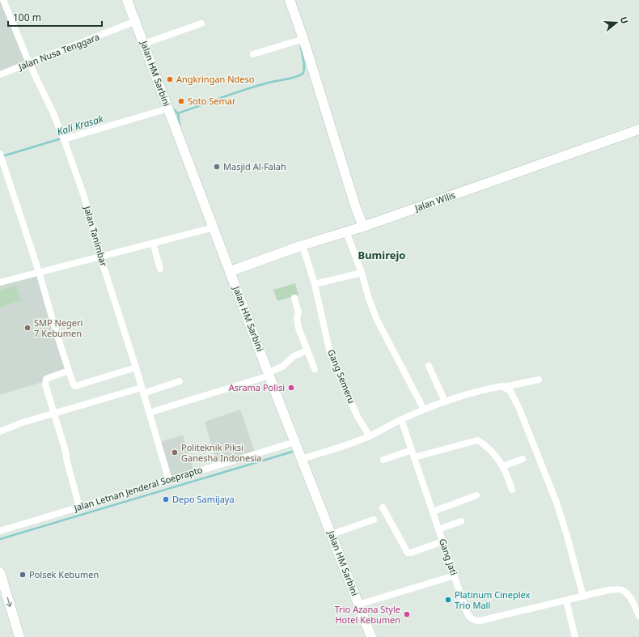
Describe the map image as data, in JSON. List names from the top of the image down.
{
  "streets": {
    "main road": ["Jalan HM Sarbini", "Jalan Wilis"],
    "street": [
      "Jalan Nusa Tenggara",
      "Jalan Tanimbar",
      "Gang Semeru",
      "Jalan Letnan Jenderal Soeprapto",
      "Gang Jati"
    ]
  },
  "crossings": [
    ["Jalan Nusa Tenggara", "Jalan HM Sarbini"],
    ["Jalan Nusa Tenggara", "Jalan Tanimbar"],
    ["Jalan HM Sarbini", "Jalan Wilis"],
    ["Jalan HM Sarbini", "Jalan Letnan Jenderal Soeprapto"],
    ["Jalan Wilis", "Gang Semeru"],
    ["Jalan Tanimbar", "Jalan Letnan Jenderal Soeprapto"]
  ],
  "districts": ["Bumirejo"],
  "water": ["Kali Krasak"],
  "places": [
    "Angkringan Ndeso",
    "Soto Semar",
    "Masjid Al-Falah",
    "SMP Negeri 7 Kebumen",
    "Asrama Polisi",
    "Politeknik Piksi Ganesha Indonesia",
    "Depo Samijaya",
    "Polsek Kebumen",
    "Platinum Cineplex Trio Mall",
    "Trio Azana Style Hotel Kebumen"
  ],
  "scale_bar": "100 m",
  "north": "right"
}
